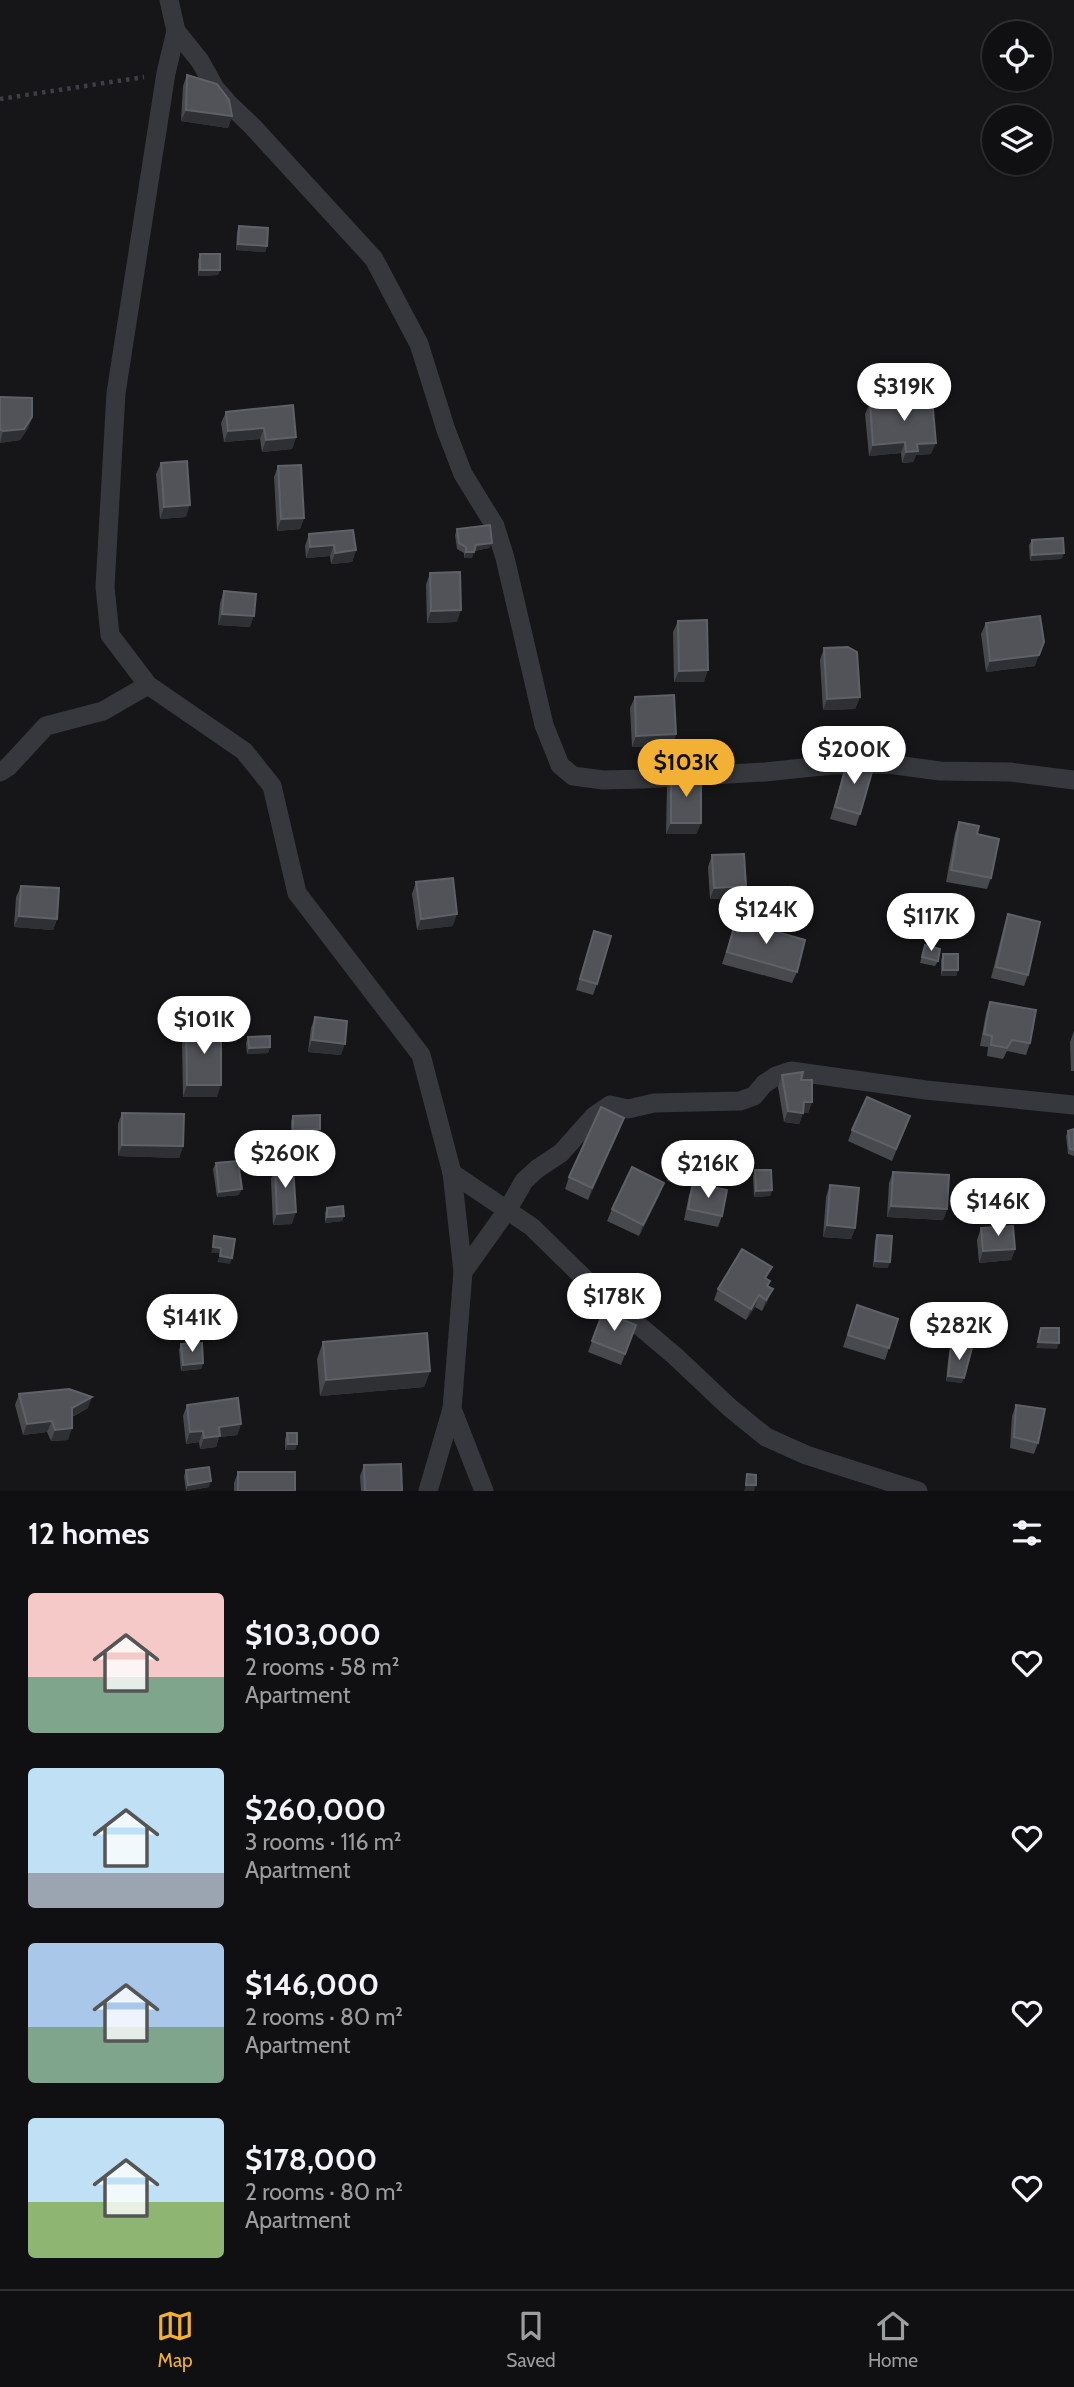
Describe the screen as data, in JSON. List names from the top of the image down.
{
  "page": {
    "price": [
      "$319K",
      "$200K",
      "$103K",
      "$124K",
      "$117K",
      "$101K",
      "$260K",
      "$216K",
      "$146K",
      "$178K",
      "$141K",
      "$282K"
    ],
    "heading": "12 homes",
    "list": [
      {
        "name": "$103,000",
        "note": "2 rooms · 58 m² · Apartment"
      },
      {
        "name": "$260,000",
        "note": "3 rooms · 116 m² · Apartment"
      },
      {
        "name": "$146,000",
        "note": "2 rooms · 80 m² · Apartment"
      },
      {
        "name": "$178,000",
        "note": "2 rooms · 80 m² · Apartment"
      }
    ],
    "tabs": ["Map", "Saved", "Home"]
  }
}
